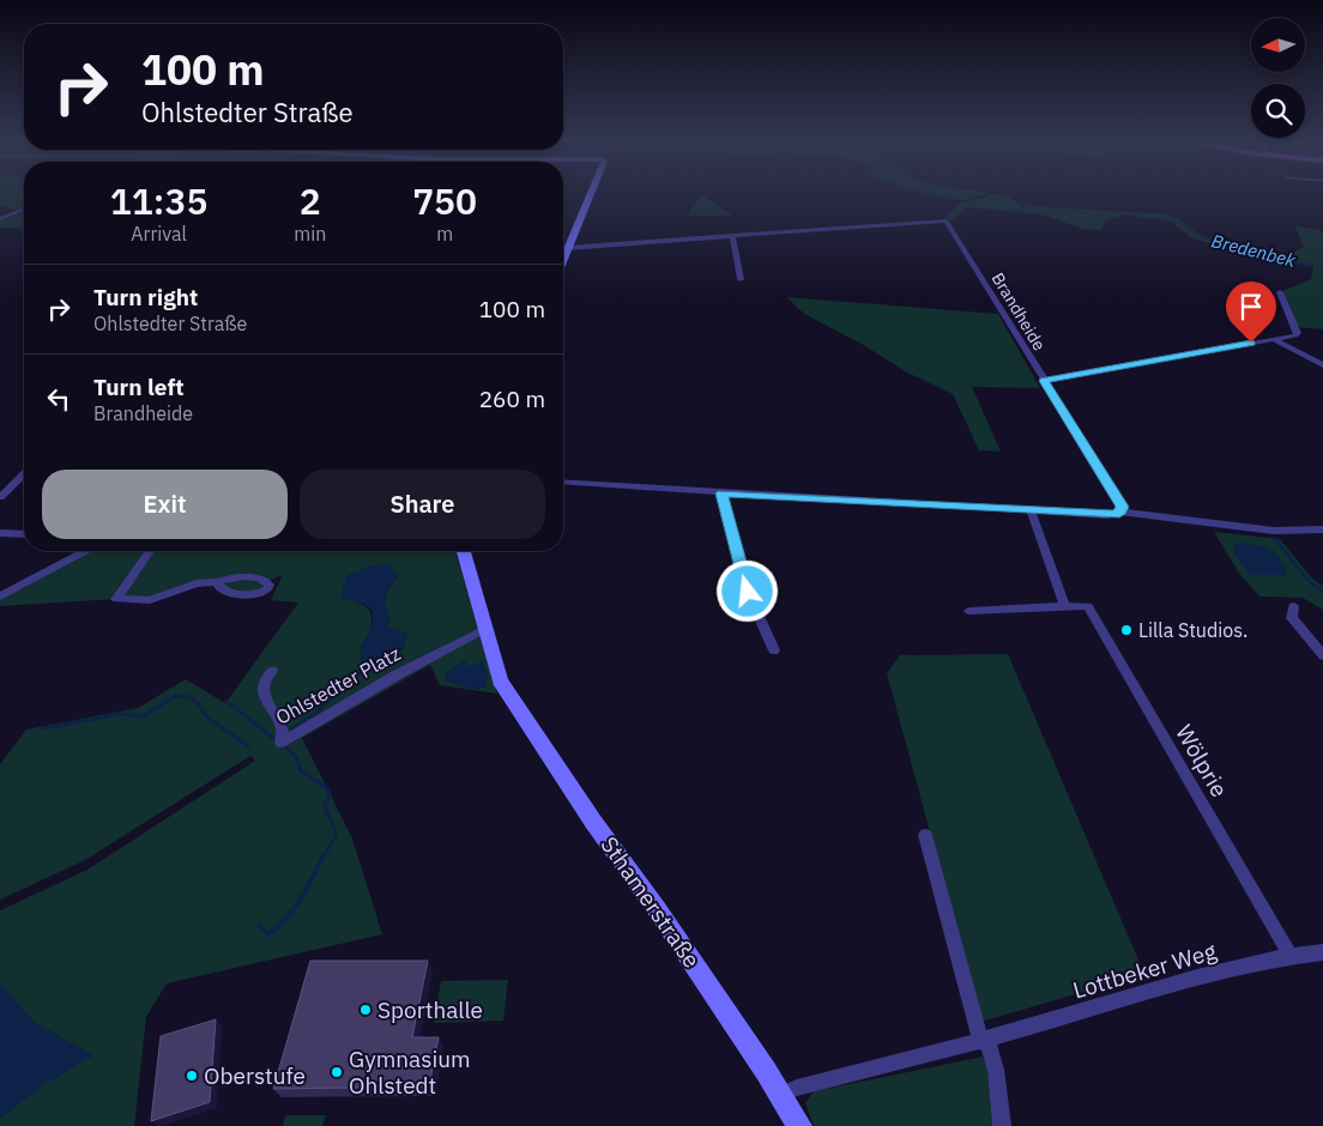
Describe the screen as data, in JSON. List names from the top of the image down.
{
  "streets": {
    "street": [
      "Brandheide",
      "Ohlstedter Platz",
      "Wölprie",
      "Sthamerstraße",
      "Lottbeker Weg"
    ]
  },
  "crossings": [
    ["Ohlstedter Platz", "Sthamerstraße"],
    ["Wölprie", "Lottbeker Weg"],
    ["Sthamerstraße", "Lottbeker Weg"]
  ],
  "water": ["Bredenbek"],
  "places": [
    "Lilla Studios.",
    "Sporthalle",
    "Gymnasium Ohlstedt",
    "Oberstufe"
  ],
  "north": "left",
  "page": {
    "turn": ["100 m", "Ohlstedter Straße"],
    "eta": [
      "11:35",
      "Arrival",
      "2",
      "min",
      "750",
      "m"
    ],
    "list": [
      {
        "name": "Turn right",
        "note": "Ohlstedter Straße",
        "value": "100 m"
      },
      {
        "name": "Turn left",
        "note": "Brandheide",
        "value": "260 m"
      }
    ],
    "buttons": ["Exit", "Share"]
  }
}
